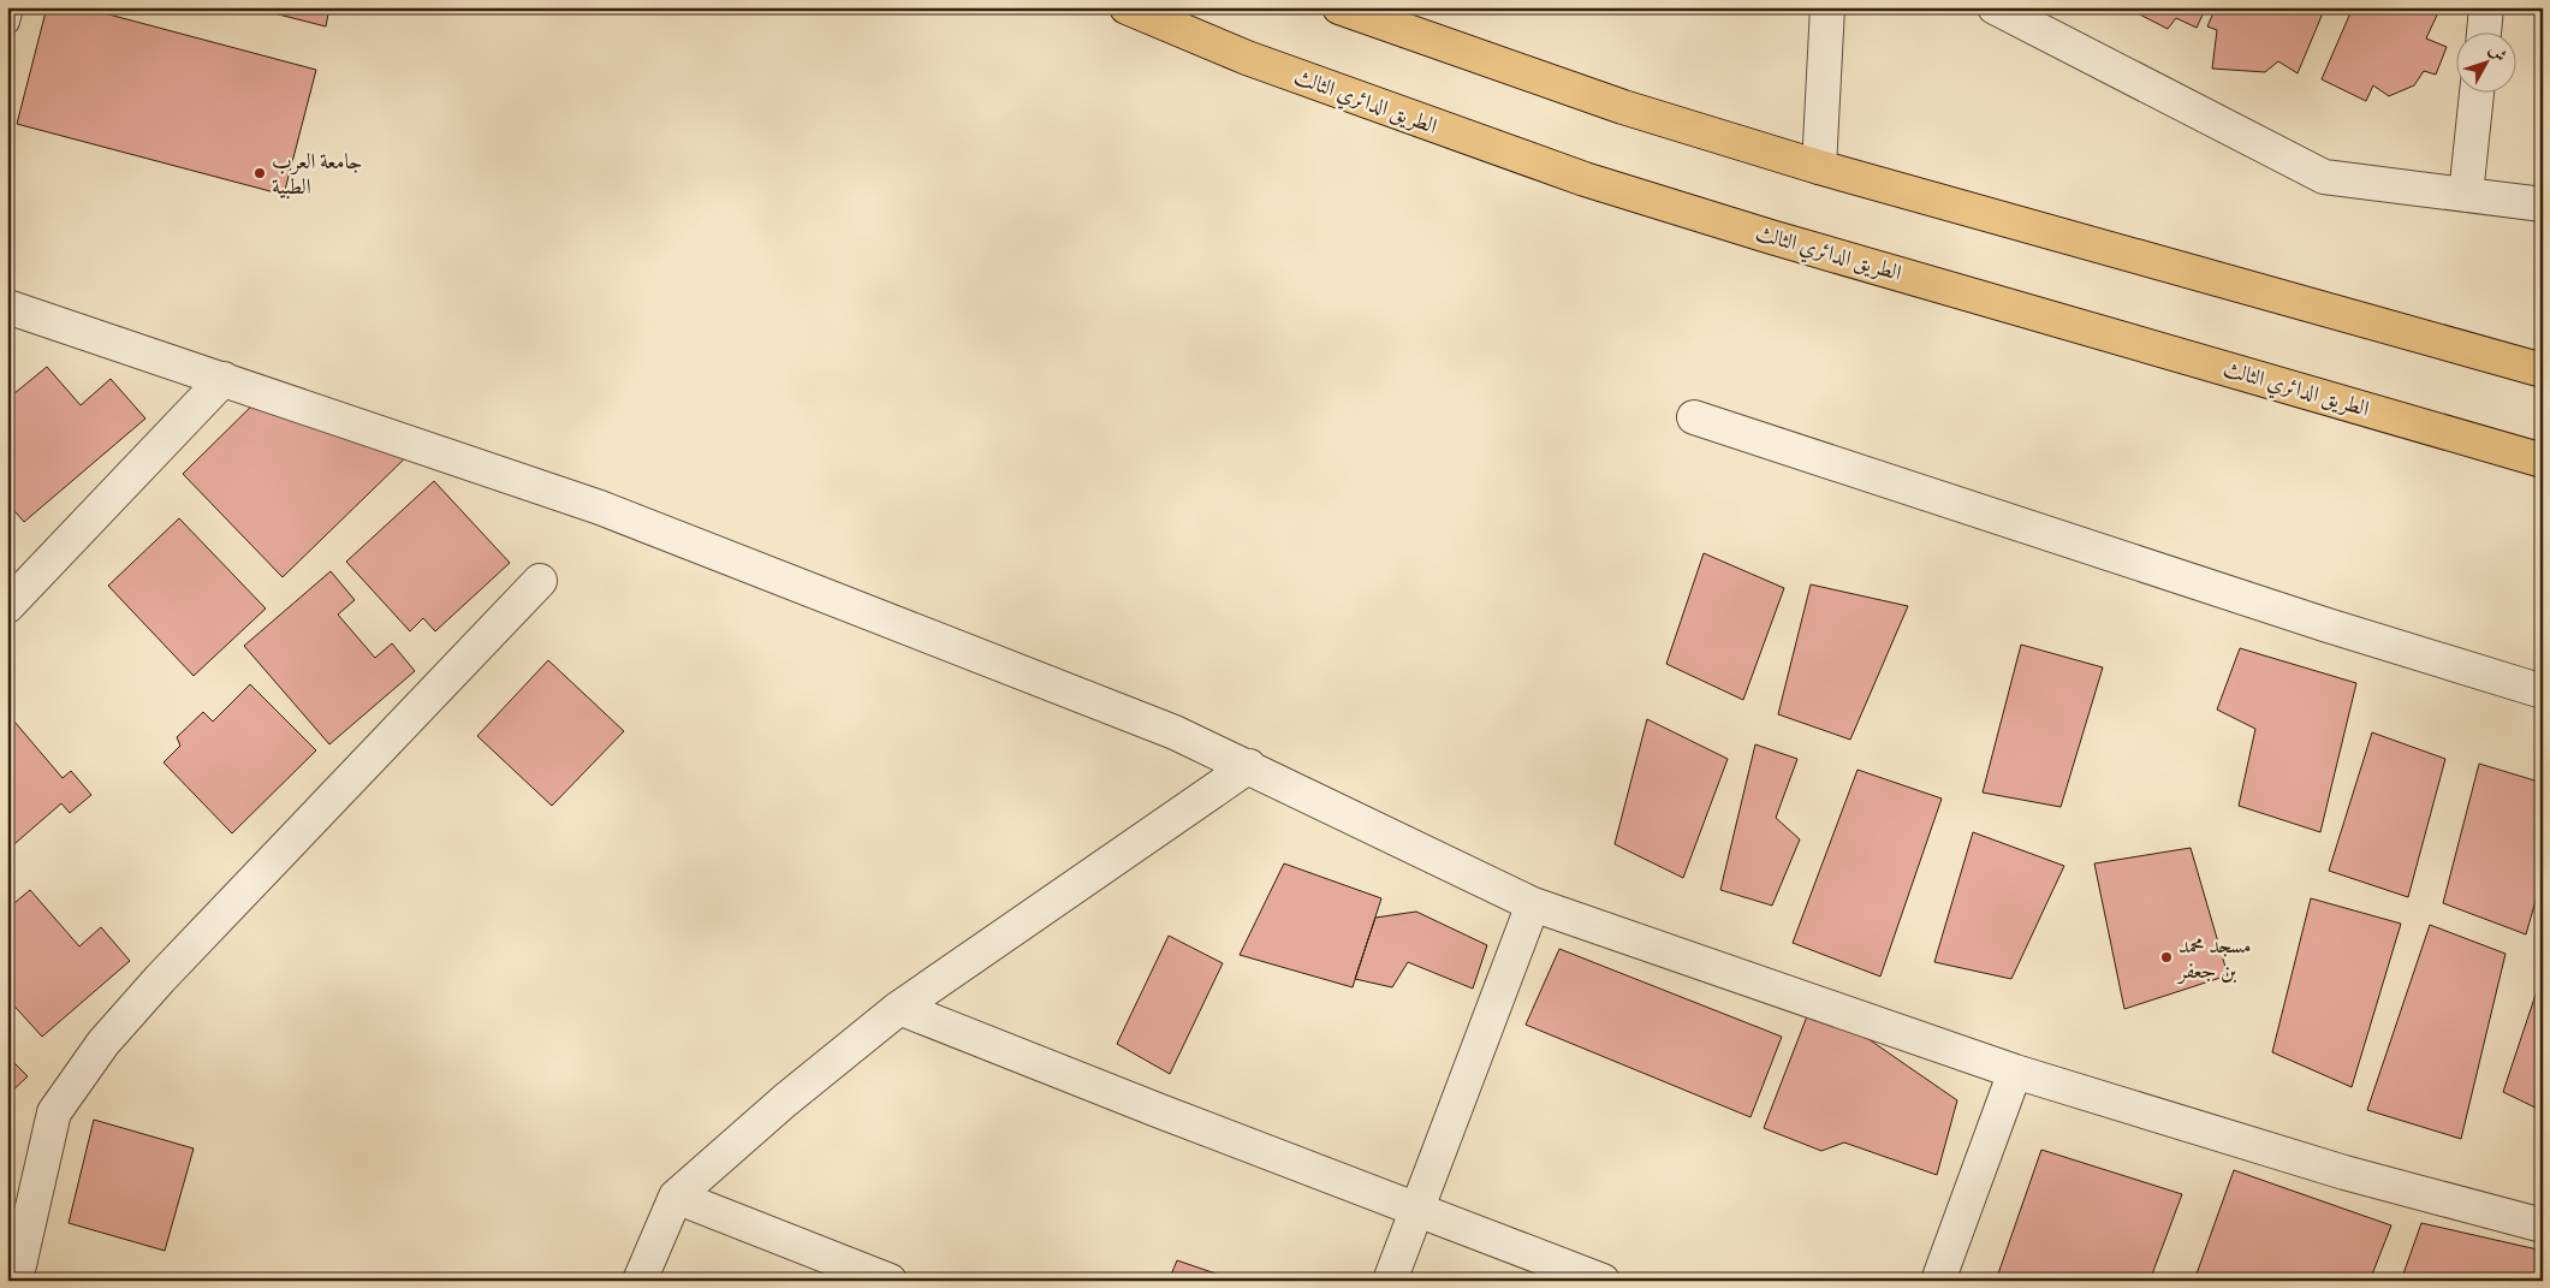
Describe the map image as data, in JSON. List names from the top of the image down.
{
  "streets": {
    "highway": ["الطريق الدائري الثالث"]
  },
  "places": ["جامعة العرب الطبية", "مسجد محمد بن جعفر"],
  "north": "top right"
}
